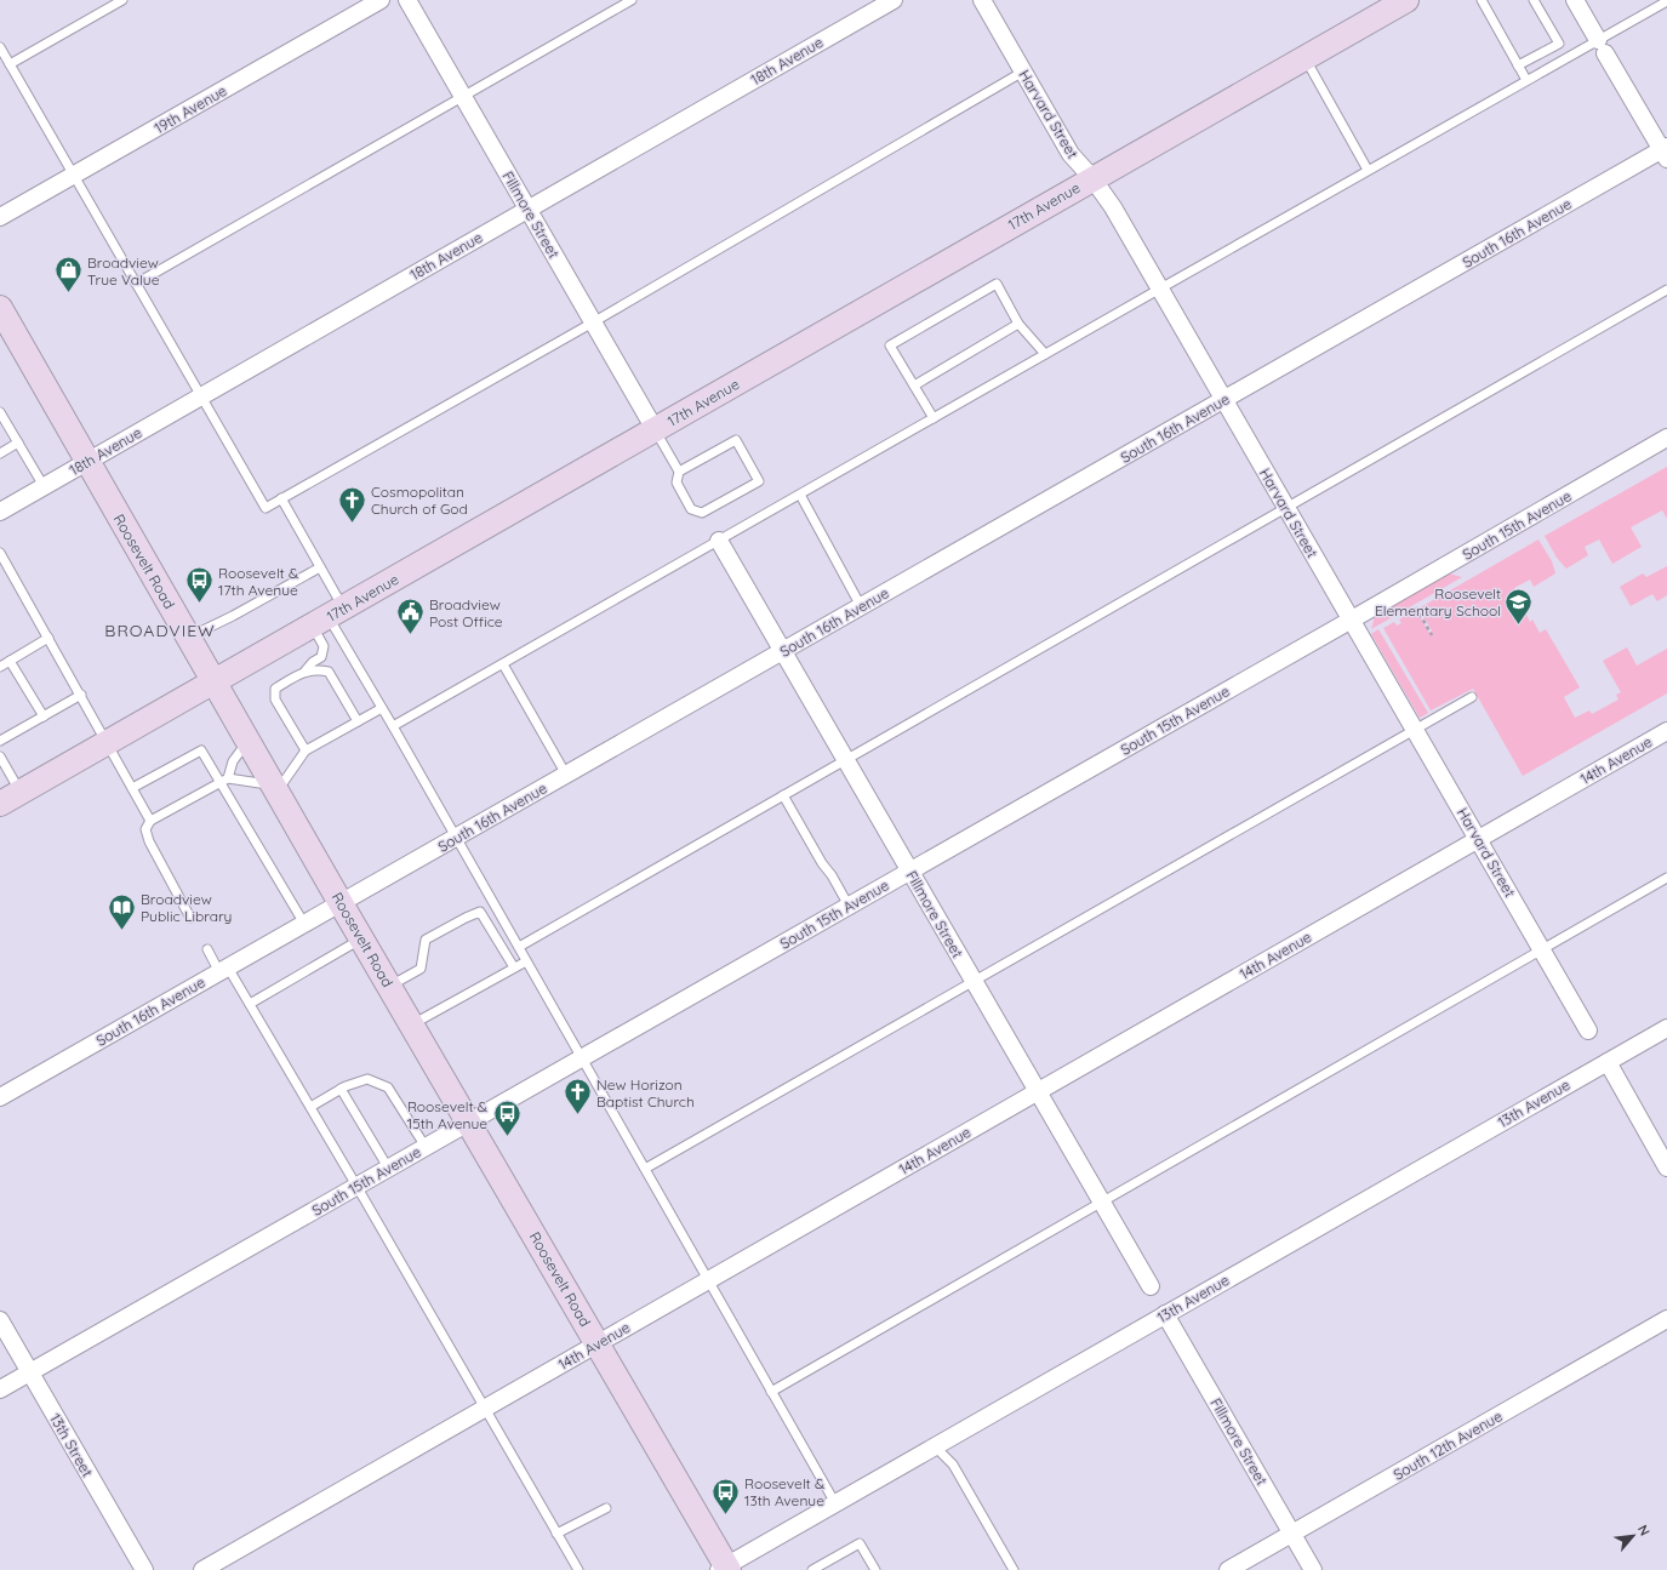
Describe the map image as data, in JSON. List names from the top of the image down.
{
  "streets": {
    "street": [
      "18th Avenue",
      "19th Avenue",
      "Harvard Street",
      "17th Avenue",
      "Fillmore Street",
      "South 16th Avenue",
      "South 15th Avenue",
      "Roosevelt Road",
      "14th Avenue",
      "13th Avenue",
      "13th Street",
      "South 12th Avenue"
    ]
  },
  "crossings": [
    ["18th Avenue", "Fillmore Street"],
    ["18th Avenue", "Roosevelt Road"],
    ["Harvard Street", "17th Avenue"],
    ["Harvard Street", "South 16th Avenue"],
    ["Harvard Street", "South 15th Avenue"],
    ["Harvard Street", "14th Avenue"],
    ["17th Avenue", "Fillmore Street"],
    ["17th Avenue", "Roosevelt Road"],
    ["Fillmore Street", "South 16th Avenue"],
    ["Fillmore Street", "South 15th Avenue"],
    ["Fillmore Street", "14th Avenue"],
    ["Fillmore Street", "13th Avenue"],
    ["Fillmore Street", "South 12th Avenue"],
    ["South 16th Avenue", "Roosevelt Road"],
    ["South 15th Avenue", "Roosevelt Road"],
    ["South 15th Avenue", "13th Street"],
    ["Roosevelt Road", "14th Avenue"],
    ["Roosevelt Road", "13th Avenue"]
  ],
  "districts": ["BROADVIEW"],
  "places": {
    "shop": ["Broadview True Value"],
    "church": ["Cosmopolitan Church of God", "New Horizon Baptist Church"],
    "bus stop": ["Roosevelt & 17th Avenue", "Roosevelt & 15th Avenue", "Roosevelt & 13th Avenue"],
    "school or university": ["Roosevelt Elementary School"],
    "public building": ["Broadview Post Office"],
    "library": ["Broadview Public Library"]
  },
  "north": "top right"
}
